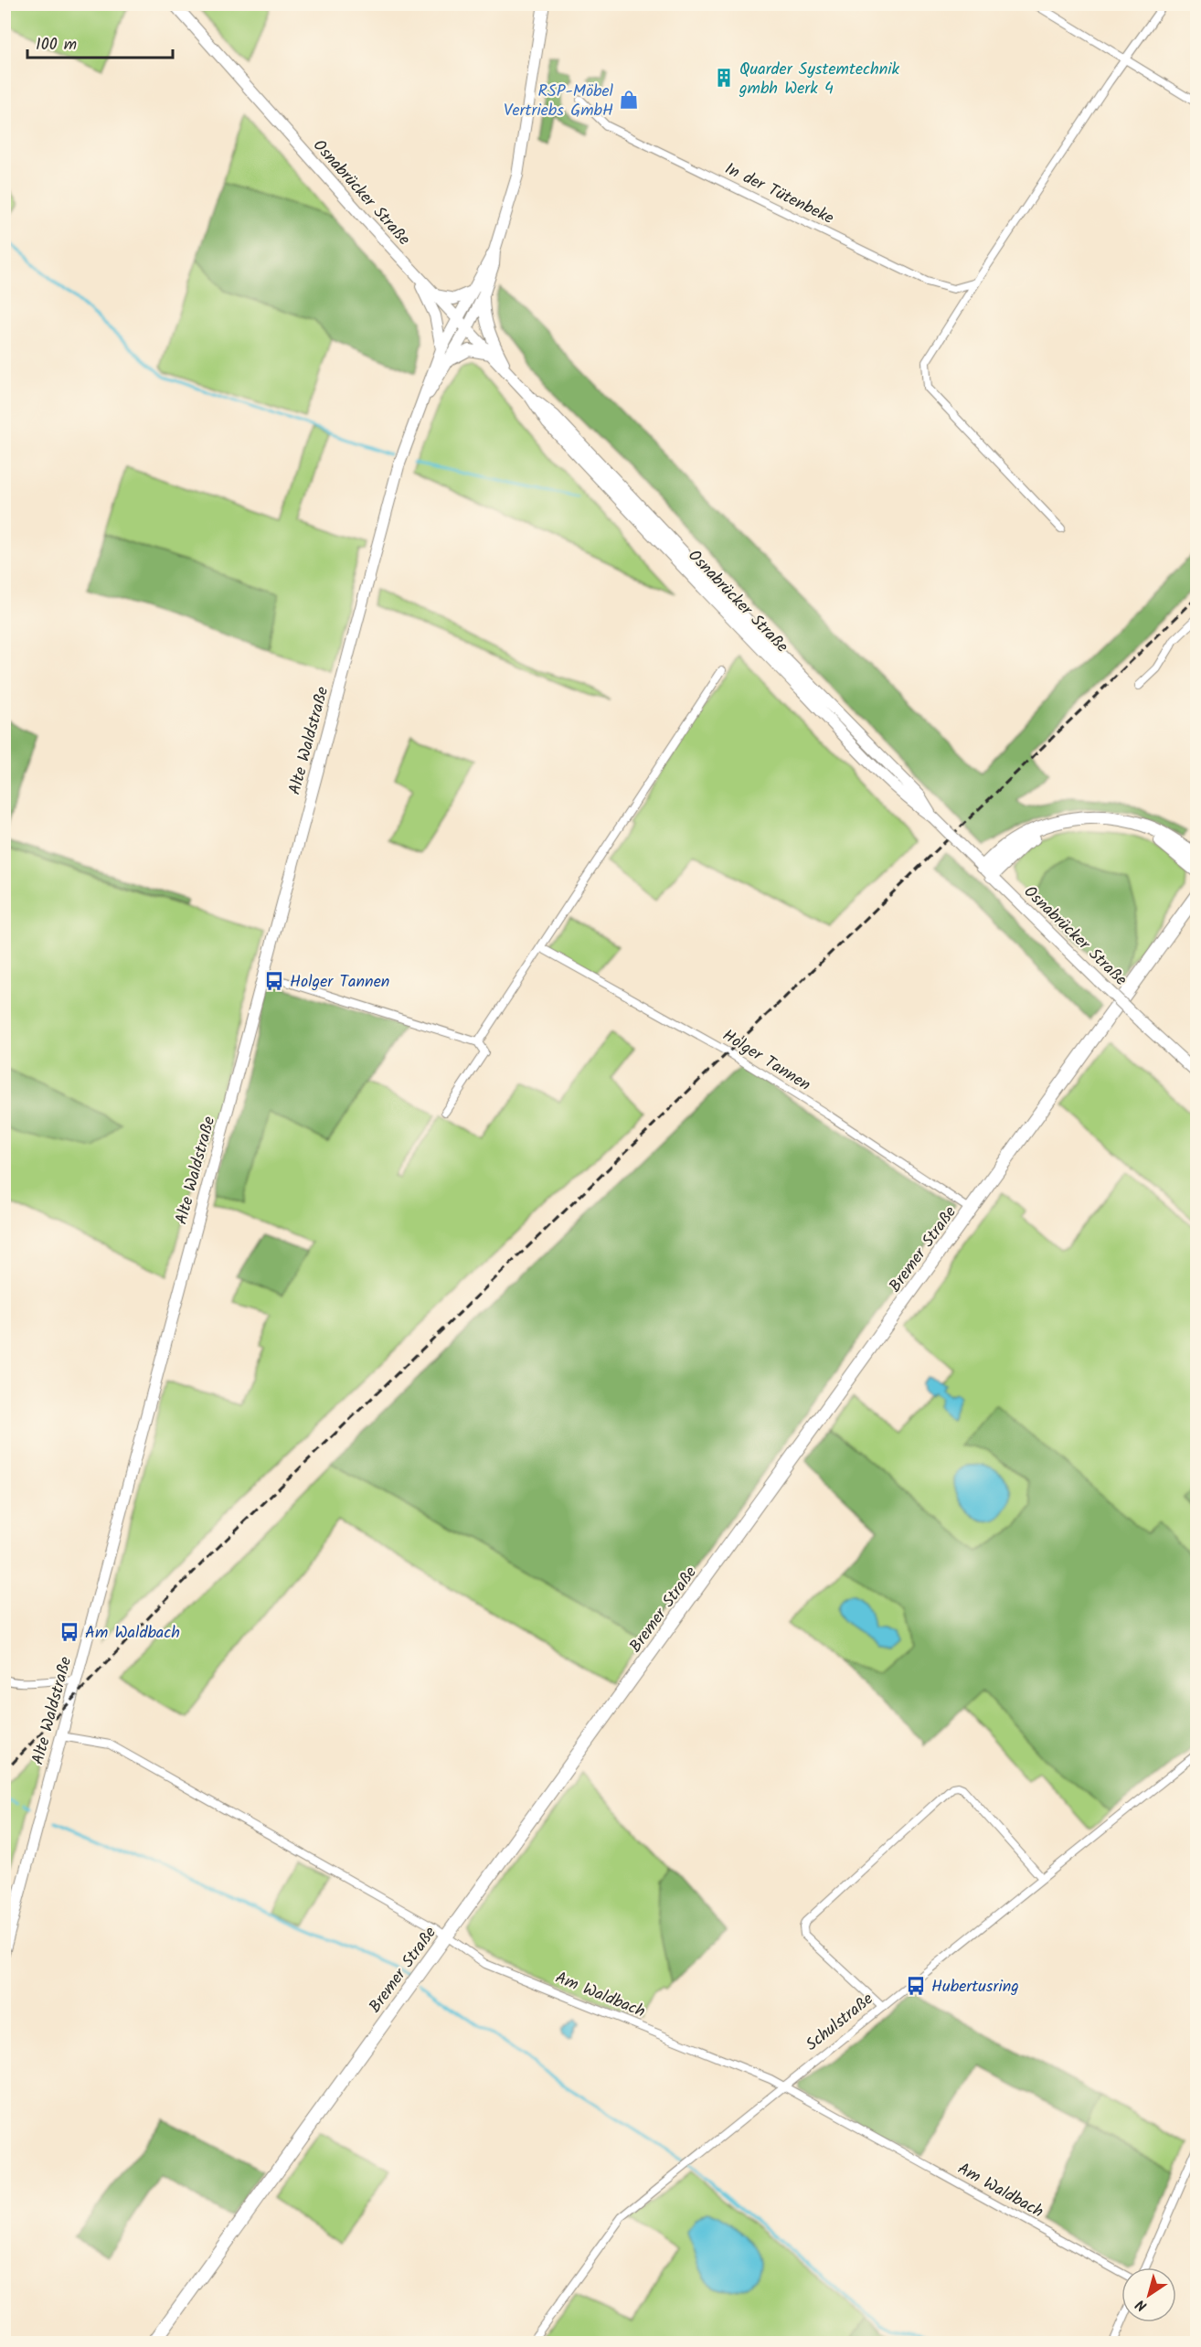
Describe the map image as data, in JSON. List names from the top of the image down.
{
  "streets": {
    "main road": ["Bremer Straße"],
    "street": [
      "Osnabrücker Straße",
      "In der Tütenbeke",
      "Alte Waldstraße",
      "Holger Tannen",
      "Am Waldbach",
      "Schulstraße"
    ]
  },
  "crossings": [
    ["Osnabrücker Straße", "Alte Waldstraße"],
    ["Alte Waldstraße", "Am Waldbach"],
    ["Holger Tannen", "Bremer Straße"],
    ["Bremer Straße", "Am Waldbach"],
    ["Am Waldbach", "Schulstraße"]
  ],
  "places": {
    "building": ["Quarder Systemtechnik gmbh Werk 4"],
    "shop": ["RSP-Möbel Vertriebs GmbH"],
    "bus stop": ["Holger Tannen", "Am Waldbach", "Hubertusring"]
  },
  "scale_bar": "100 m",
  "north": "bottom left"
}
